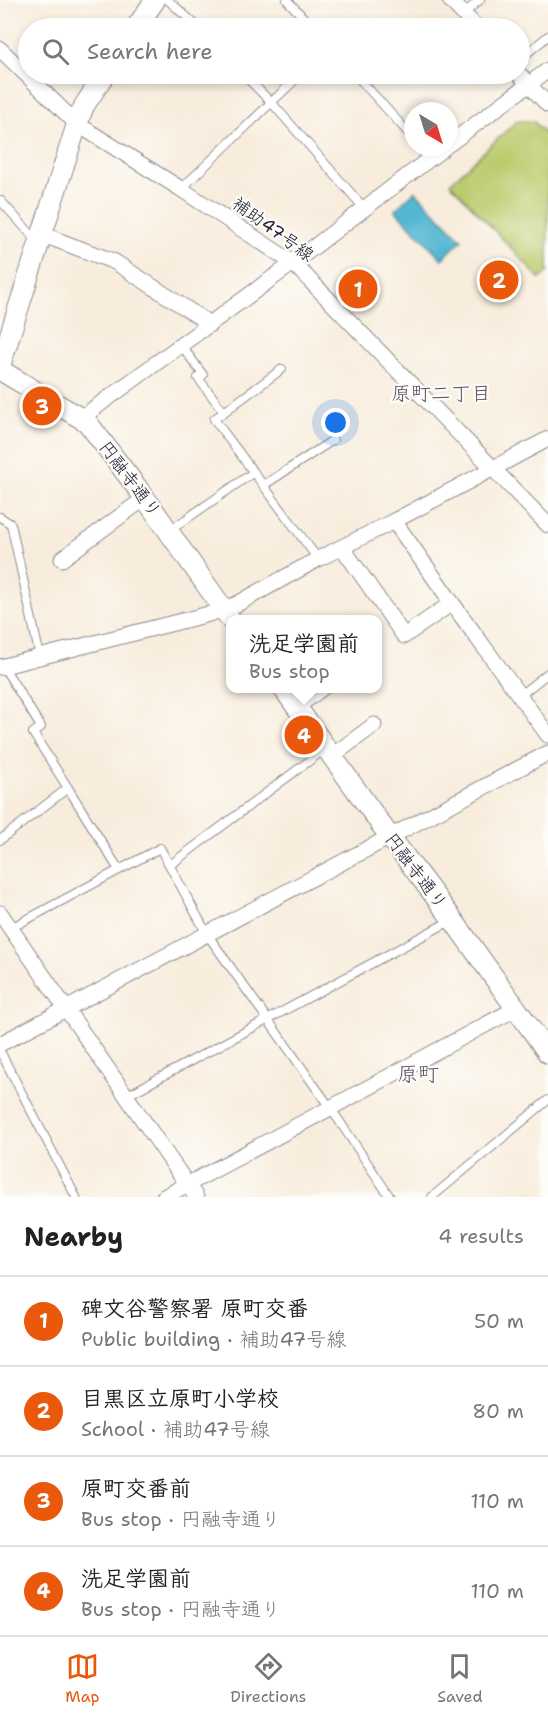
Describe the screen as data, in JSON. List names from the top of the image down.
{
  "streets": {
    "street": ["補助47号線", "円融寺通り"]
  },
  "districts": ["原町二丁目", "原町"],
  "north": "bottom right",
  "page": {
    "search": "Search here",
    "pins": [
      "2",
      "1",
      "3",
      "4"
    ],
    "popup": ["洗足学園前", "Bus stop"],
    "heading": ["Nearby", "4 results"],
    "list": [
      {
        "mark": "1",
        "name": "碑文谷警察署 原町交番",
        "note": "Public building · 補助47号線",
        "value": "50 m"
      },
      {
        "mark": "2",
        "name": "目黒区立原町小学校",
        "note": "School · 補助47号線",
        "value": "80 m"
      },
      {
        "mark": "3",
        "name": "原町交番前",
        "note": "Bus stop · 円融寺通り",
        "value": "110 m"
      },
      {
        "mark": "4",
        "name": "洗足学園前",
        "note": "Bus stop · 円融寺通り",
        "value": "110 m"
      }
    ],
    "nav": ["Map", "Directions", "Saved"]
  }
}
